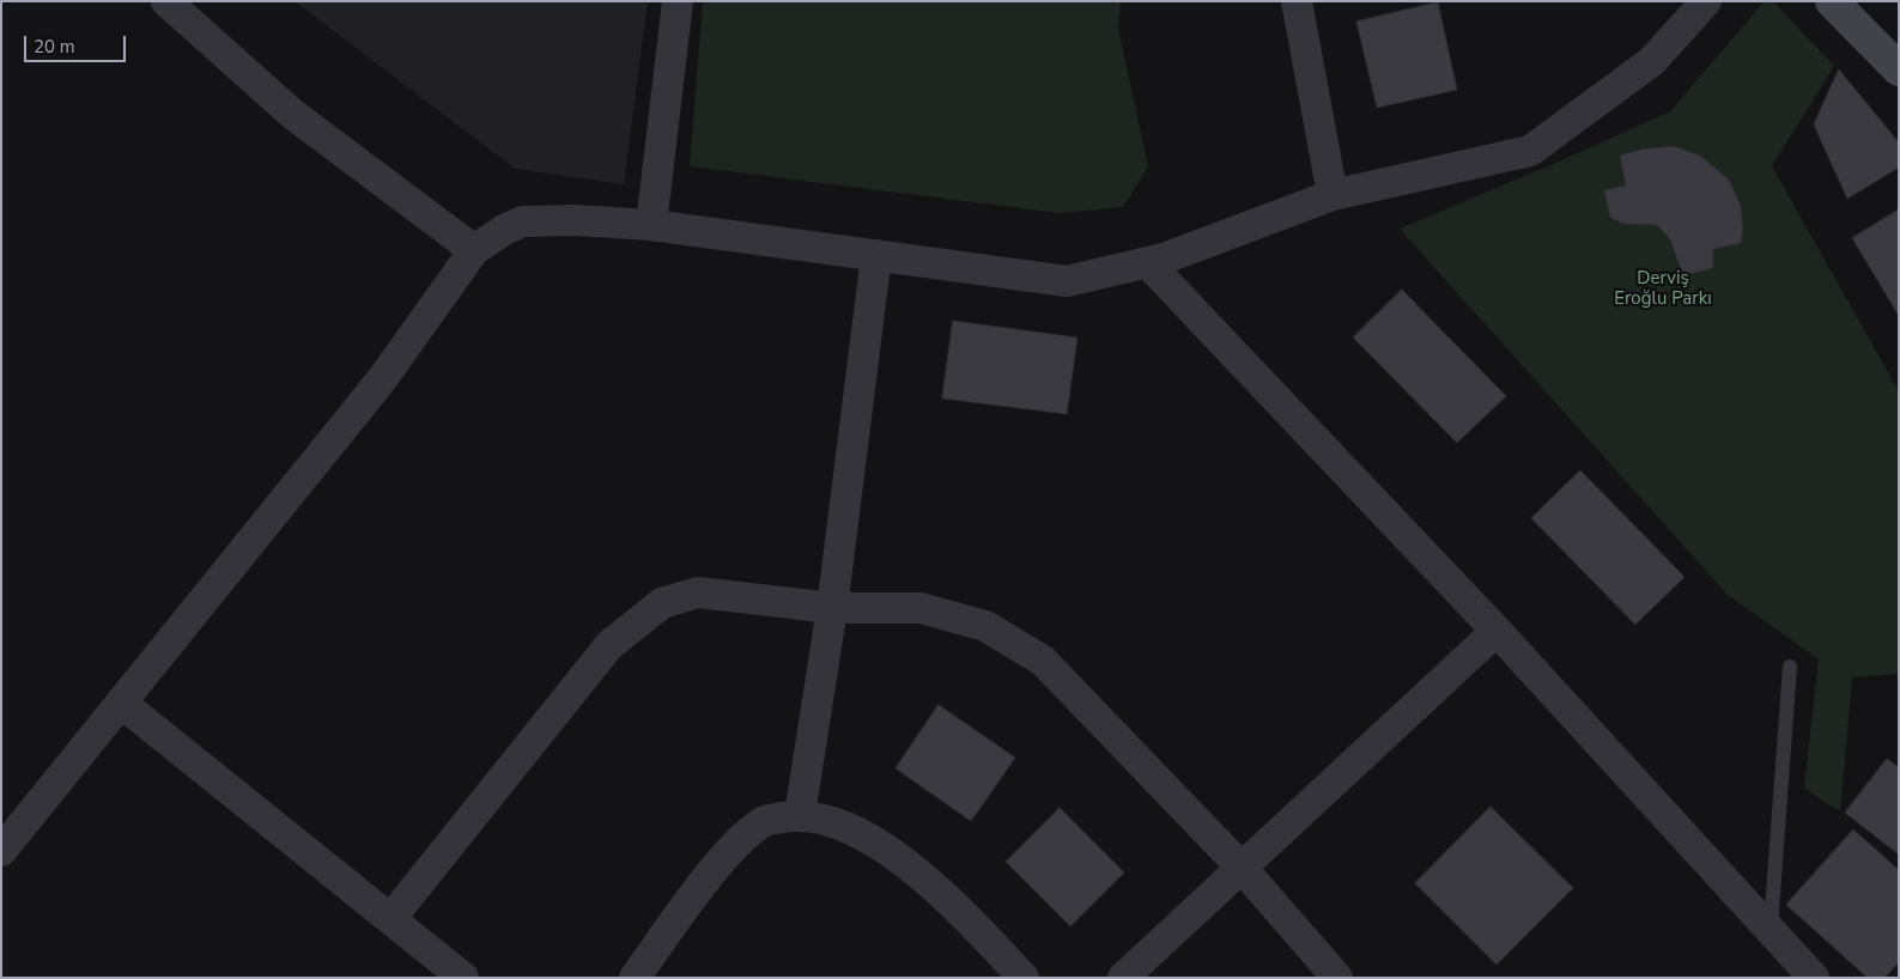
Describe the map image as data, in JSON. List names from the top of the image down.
{
  "parks": ["Derviş Eroğlu Parkı"],
  "scale_bar": "20 m"
}
